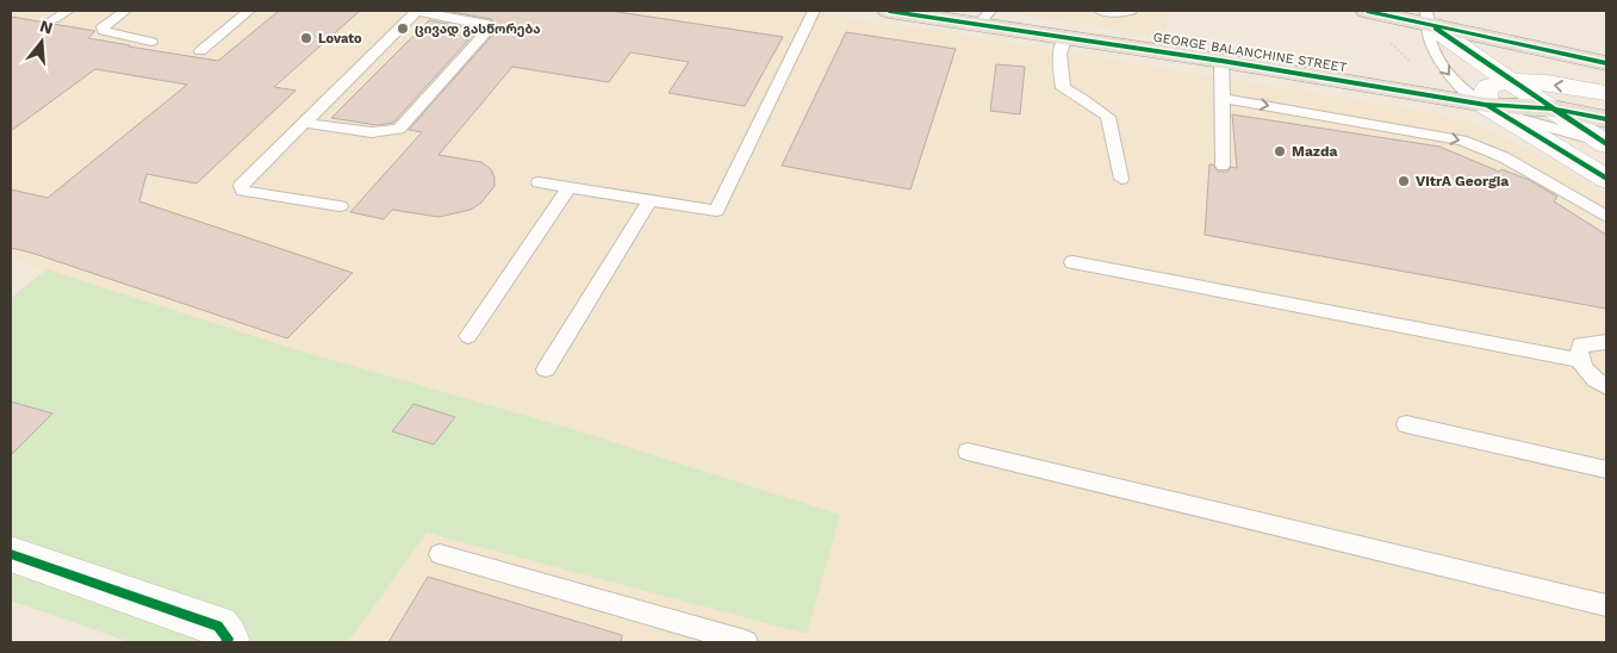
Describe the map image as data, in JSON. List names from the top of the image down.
{
  "streets": {
    "main road": ["GEORGE BALANCHINE STREET"]
  },
  "places": [
    "ცივად გასწორება",
    "Lovato",
    "Mazda",
    "VitrA Georgia"
  ],
  "north": "top"
}
